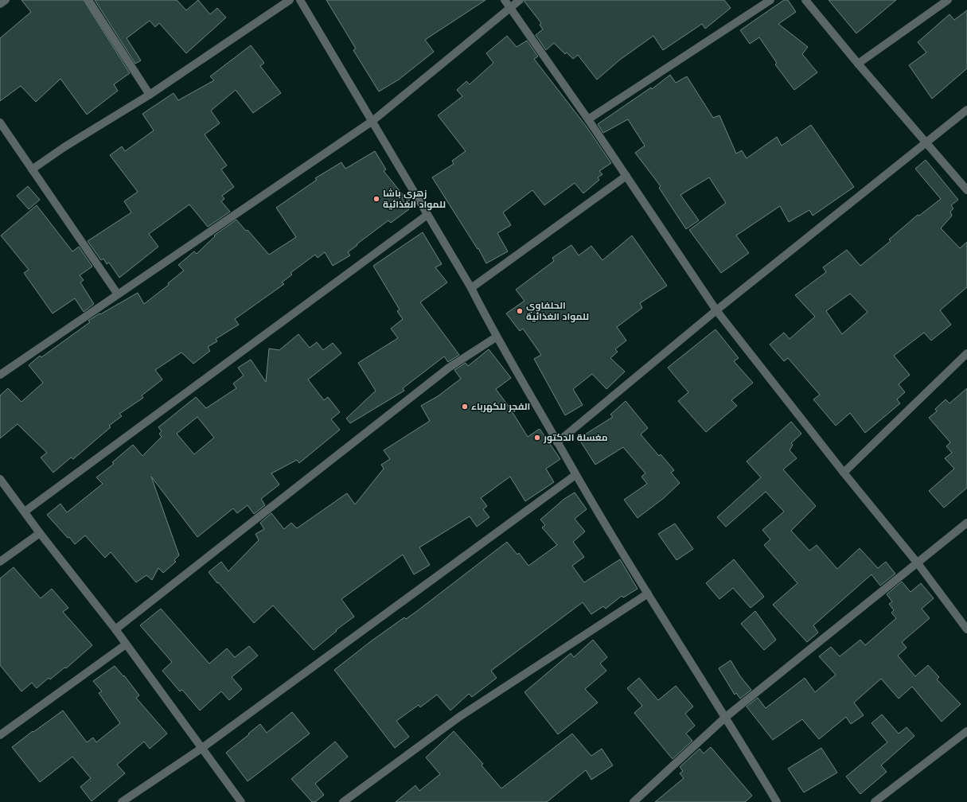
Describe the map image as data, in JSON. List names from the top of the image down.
{
  "places": [
    "زهري باشا للمواد الغذائية",
    "الحلفاوي للمواد الغذائية",
    "الفجر للكهرباء",
    "مغسلة الدكتور"
  ]
}
